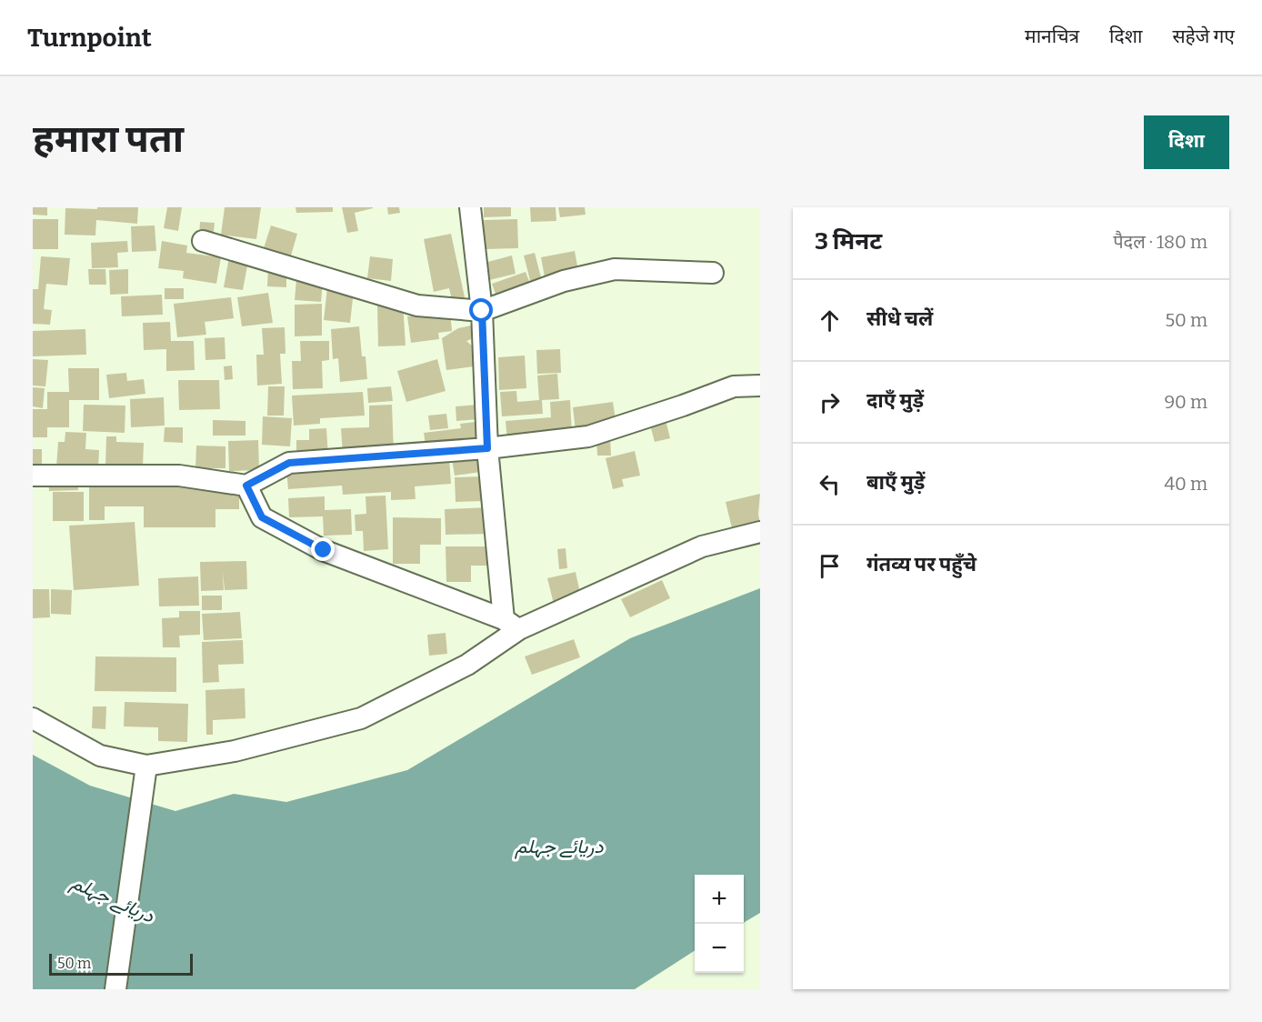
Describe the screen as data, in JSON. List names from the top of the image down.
{
  "water": ["دریائے جہلم"],
  "scale_bar": "50 m",
  "page": {
    "header": "Turnpoint",
    "nav": ["मानचित्र", "दिशा", "सहेजे गए"],
    "buttons": "दिशा",
    "title": "हमारा पता",
    "heading": ["3 मिनट", "पैदल · 180 m"],
    "list": [
      ["सीधे चलें", "50 m"],
      ["दाएँ मुड़ें", "90 m"],
      ["बाएँ मुड़ें", "40 m"],
      "गंतव्य पर पहुँचे"
    ],
    "map_buttons": ["+", "−"],
    "scale": "50 m"
  }
}
